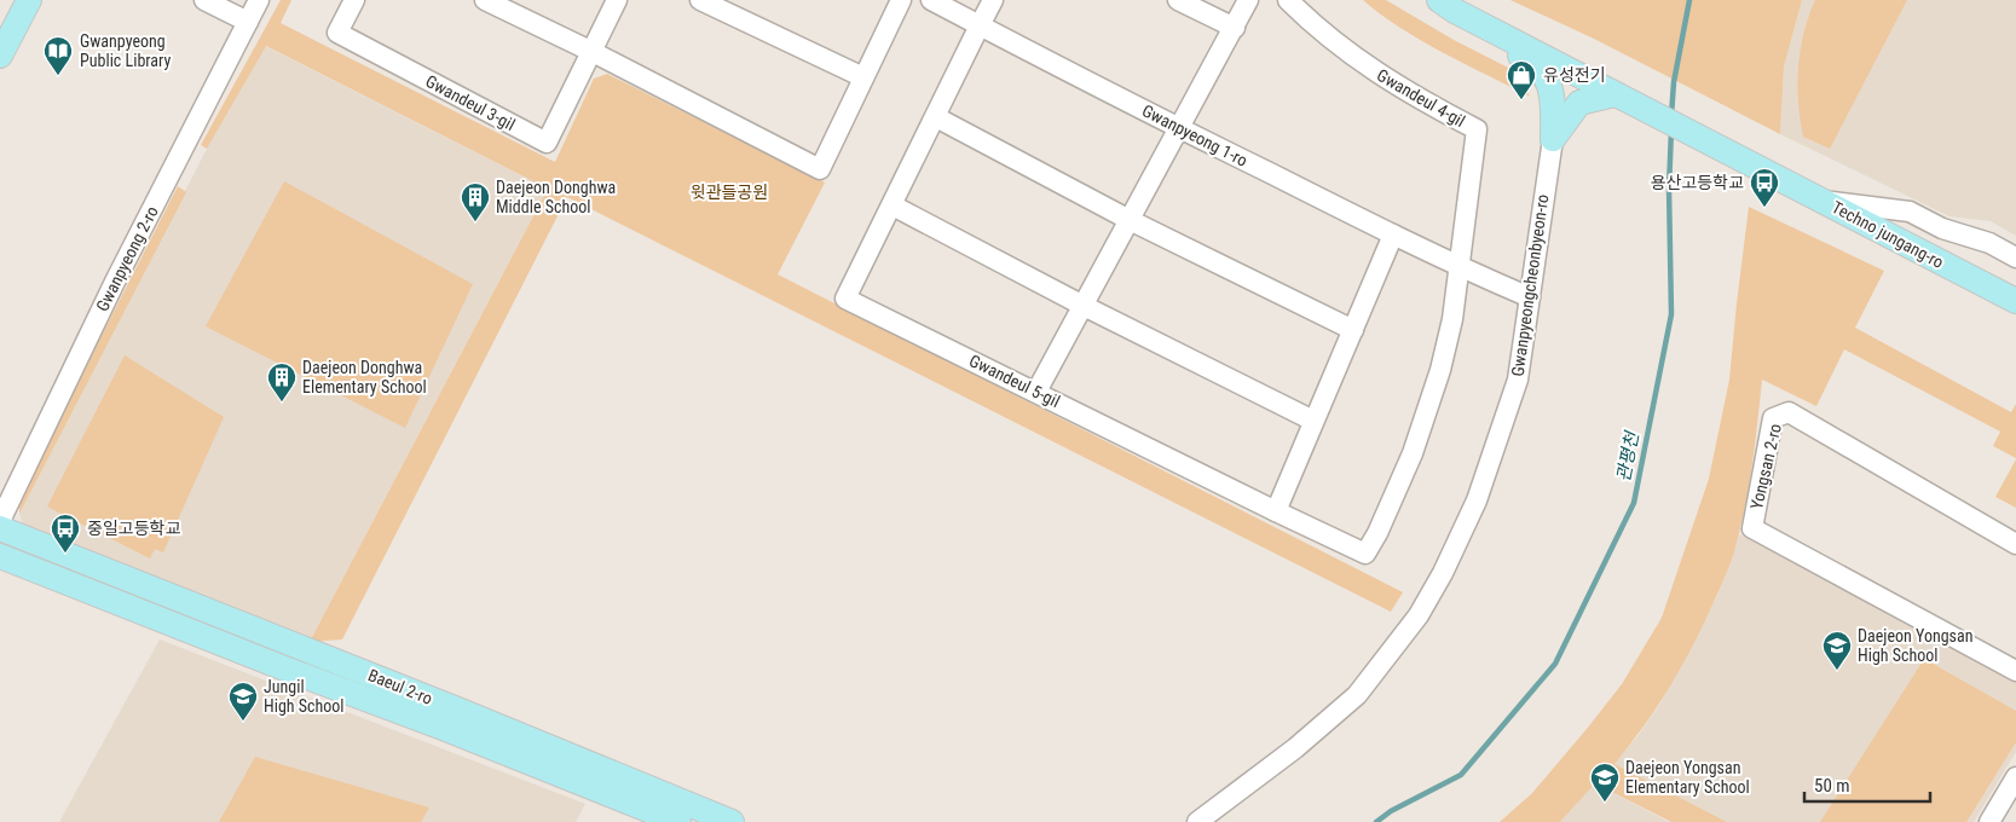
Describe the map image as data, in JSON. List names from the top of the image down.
{
  "streets": {
    "main road": ["Techno jungang-ro", "Baeul 2-ro"],
    "street": [
      "Gwandeul 4-gil",
      "Gwandeul 3-gil",
      "Gwanpyeong 1-ro",
      "Gwanpyeong 2-ro",
      "Gwanpyeongcheonbyeon-ro",
      "Gwandeul 5-gil",
      "Yongsan 2-ro"
    ]
  },
  "crossings": [
    ["Gwandeul 4-gil", "Gwanpyeong 1-ro"],
    ["Gwandeul 4-gil", "Gwandeul 5-gil"],
    ["Gwanpyeong 1-ro", "Gwanpyeongcheonbyeon-ro"],
    ["Gwanpyeong 1-ro", "Gwandeul 5-gil"]
  ],
  "water": ["관평천"],
  "parks": ["윗관들공원"],
  "places": {
    "library": ["Gwanpyeong Public Library"],
    "shop": ["유성전기"],
    "bus stop": ["용산고등학교", "중일고등학교"],
    "building": ["Daejeon Donghwa Middle School", "Daejeon Donghwa Elementary School"],
    "school or university": ["Daejeon Yongsan High School", "Jungil High School", "Daejeon Yongsan Elementary School"]
  },
  "scale_bar": "50 m"
}
